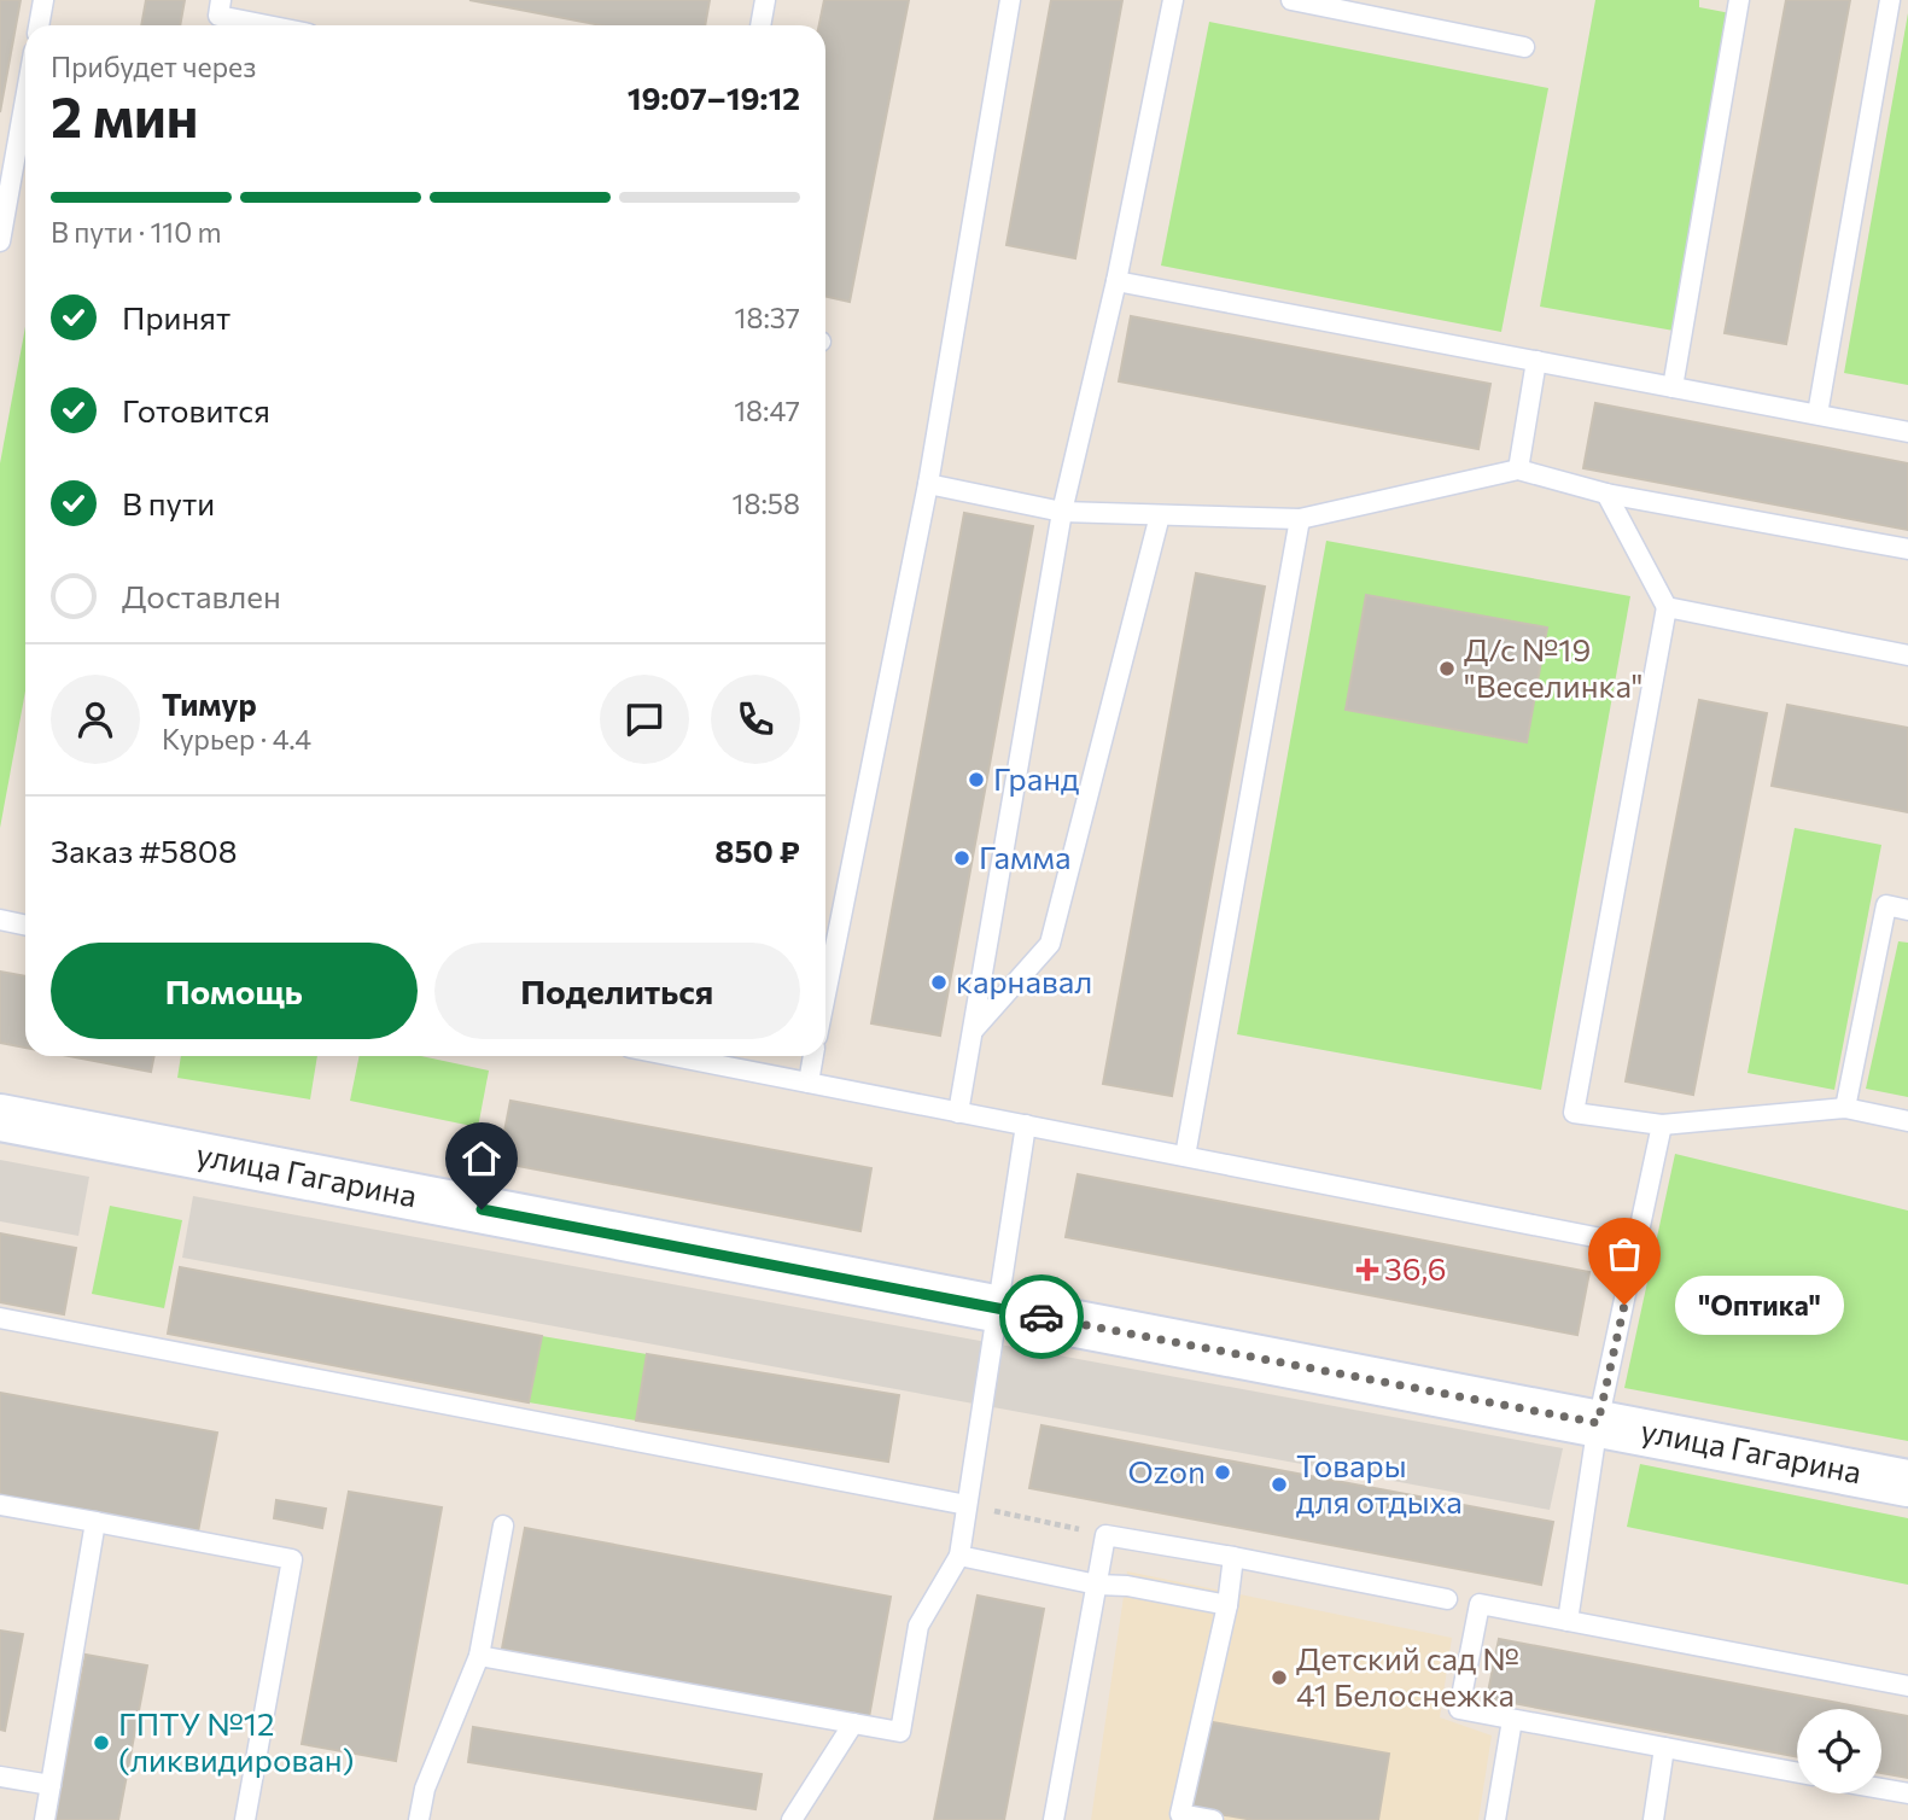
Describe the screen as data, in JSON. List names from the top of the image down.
{
  "streets": {
    "street": ["улица Гагарина"]
  },
  "places": {
    "other": [
      "Д/с №19 \"Веселинка\"",
      "Гранд",
      "Гамма",
      "карнавал",
      "\"Оптика\"",
      "Ozon",
      "Товары для отдыха",
      "Детский сад № 41 Белоснежка",
      "ГПТУ №12 (ликвидирован)"
    ],
    "health": ["36,6"]
  },
  "page": {
    "heading": ["2 мин", "Прибудет через", "19:07–19:12"],
    "panel": [
      "Тимур",
      "Курьер · 4.4",
      "Заказ #5808",
      "850 ₽"
    ],
    "bar": "В пути · 110 m",
    "list": [
      ["Принят", "18:37"],
      ["Готовится", "18:47"],
      ["В пути", "18:58"],
      "Доставлен"
    ],
    "buttons": ["Помощь", "Поделиться"],
    "bubble": "\"Оптика\""
  }
}
